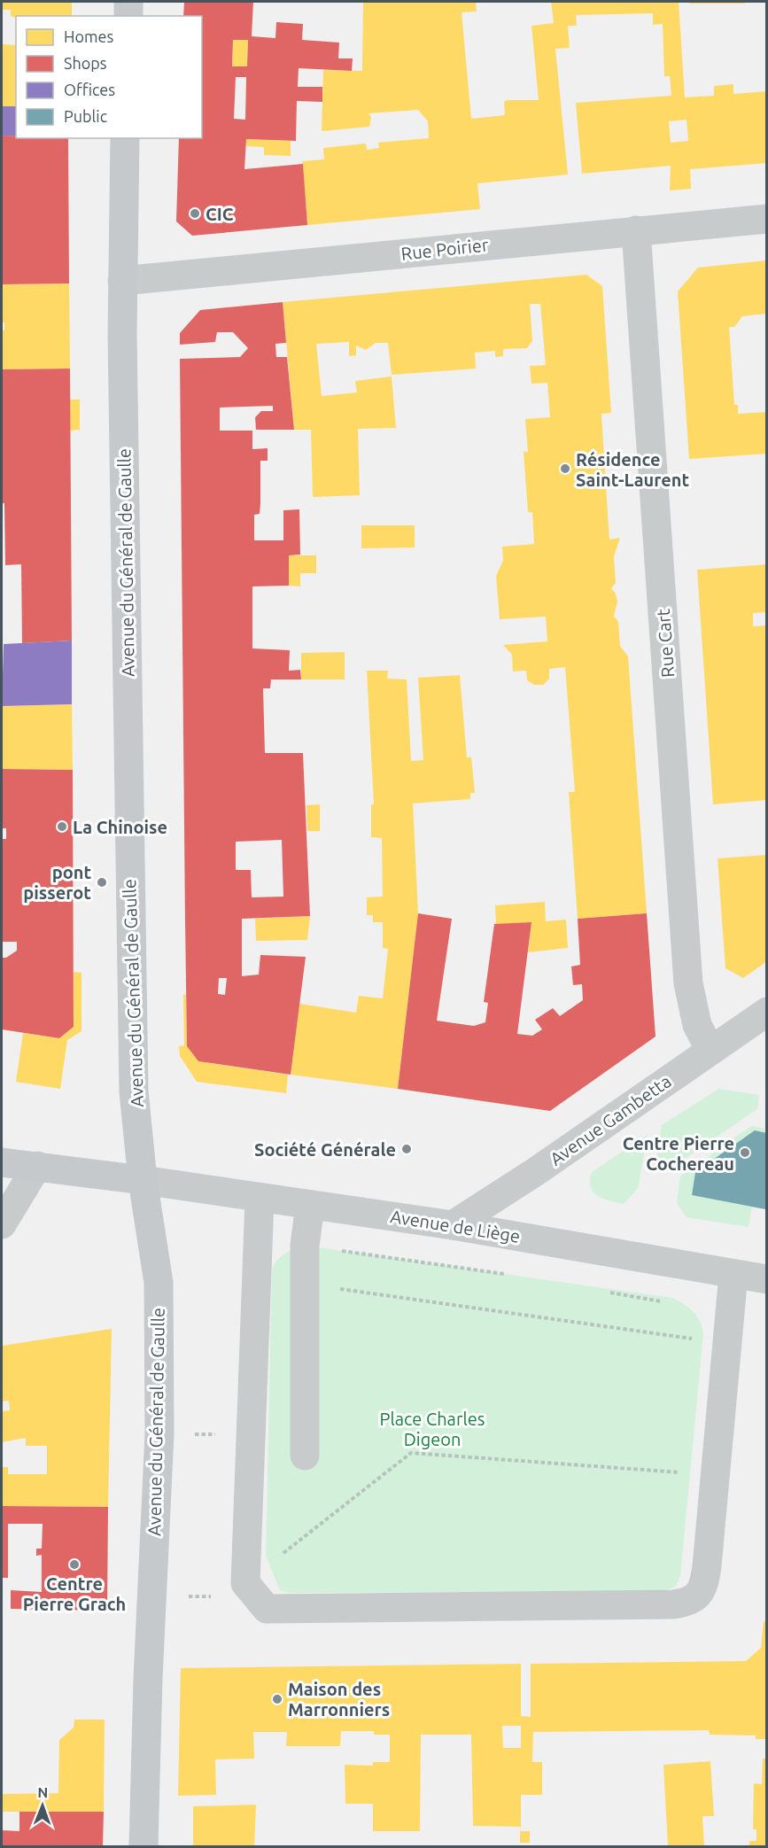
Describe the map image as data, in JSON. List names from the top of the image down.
{
  "streets": {
    "main road": ["Avenue du Général de Gaulle"],
    "street": [
      "Rue Poirier",
      "Rue Cart",
      "Avenue Gambetta",
      "Avenue de Liège"
    ]
  },
  "crossings": [
    ["Rue Poirier", "Avenue du Général de Gaulle"],
    ["Rue Poirier", "Rue Cart"],
    ["Avenue du Général de Gaulle", "Avenue de Liège"],
    ["Rue Cart", "Avenue Gambetta"],
    ["Avenue Gambetta", "Avenue de Liège"]
  ],
  "parks": ["Place Charles Digeon"],
  "places": [
    "CIC",
    "Résidence Saint-Laurent",
    "La Chinoise",
    "pont pisserot",
    "Société Générale",
    "Centre Pierre Cochereau",
    "Centre Pierre Grach",
    "Maison des Marronniers"
  ],
  "legend": [
    "Homes",
    "Shops",
    "Offices",
    "Public"
  ],
  "north": "top"
}
